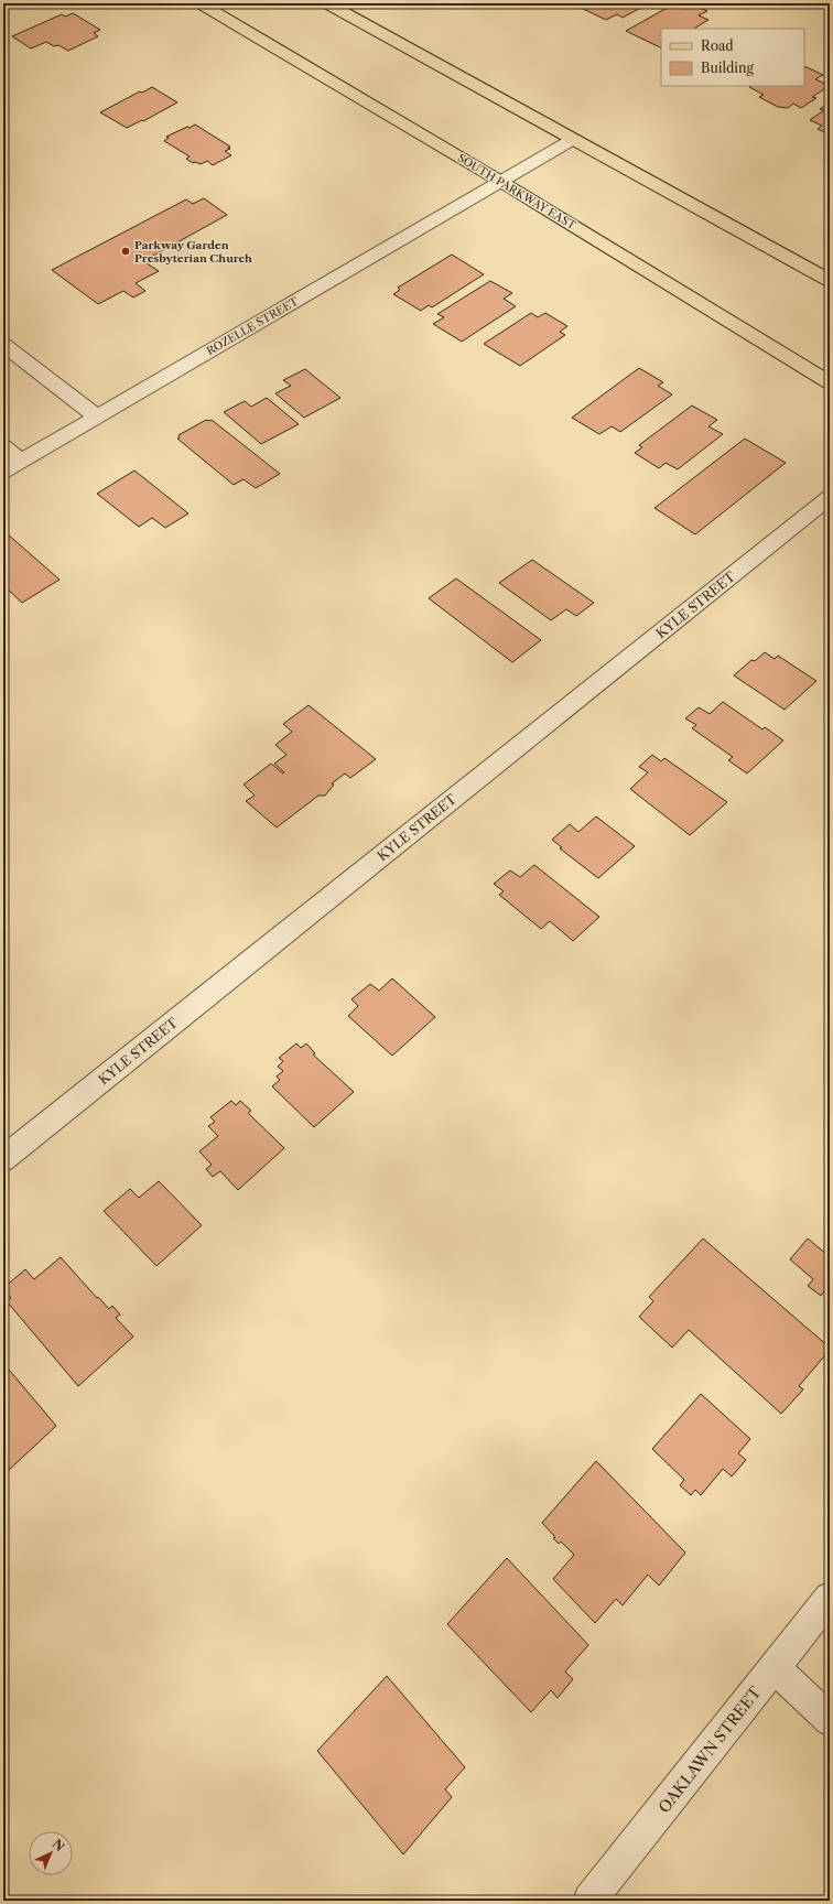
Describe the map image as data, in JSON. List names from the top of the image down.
{
  "streets": {
    "main road": ["SOUTH PARKWAY EAST"],
    "street": ["ROZELLE STREET", "KYLE STREET", "OAKLAWN STREET"]
  },
  "crossings": [
    ["SOUTH PARKWAY EAST", "ROZELLE STREET"]
  ],
  "places": ["Parkway Garden Presbyterian Church"],
  "legend": ["Road", "Building"],
  "north": "top right"
}
